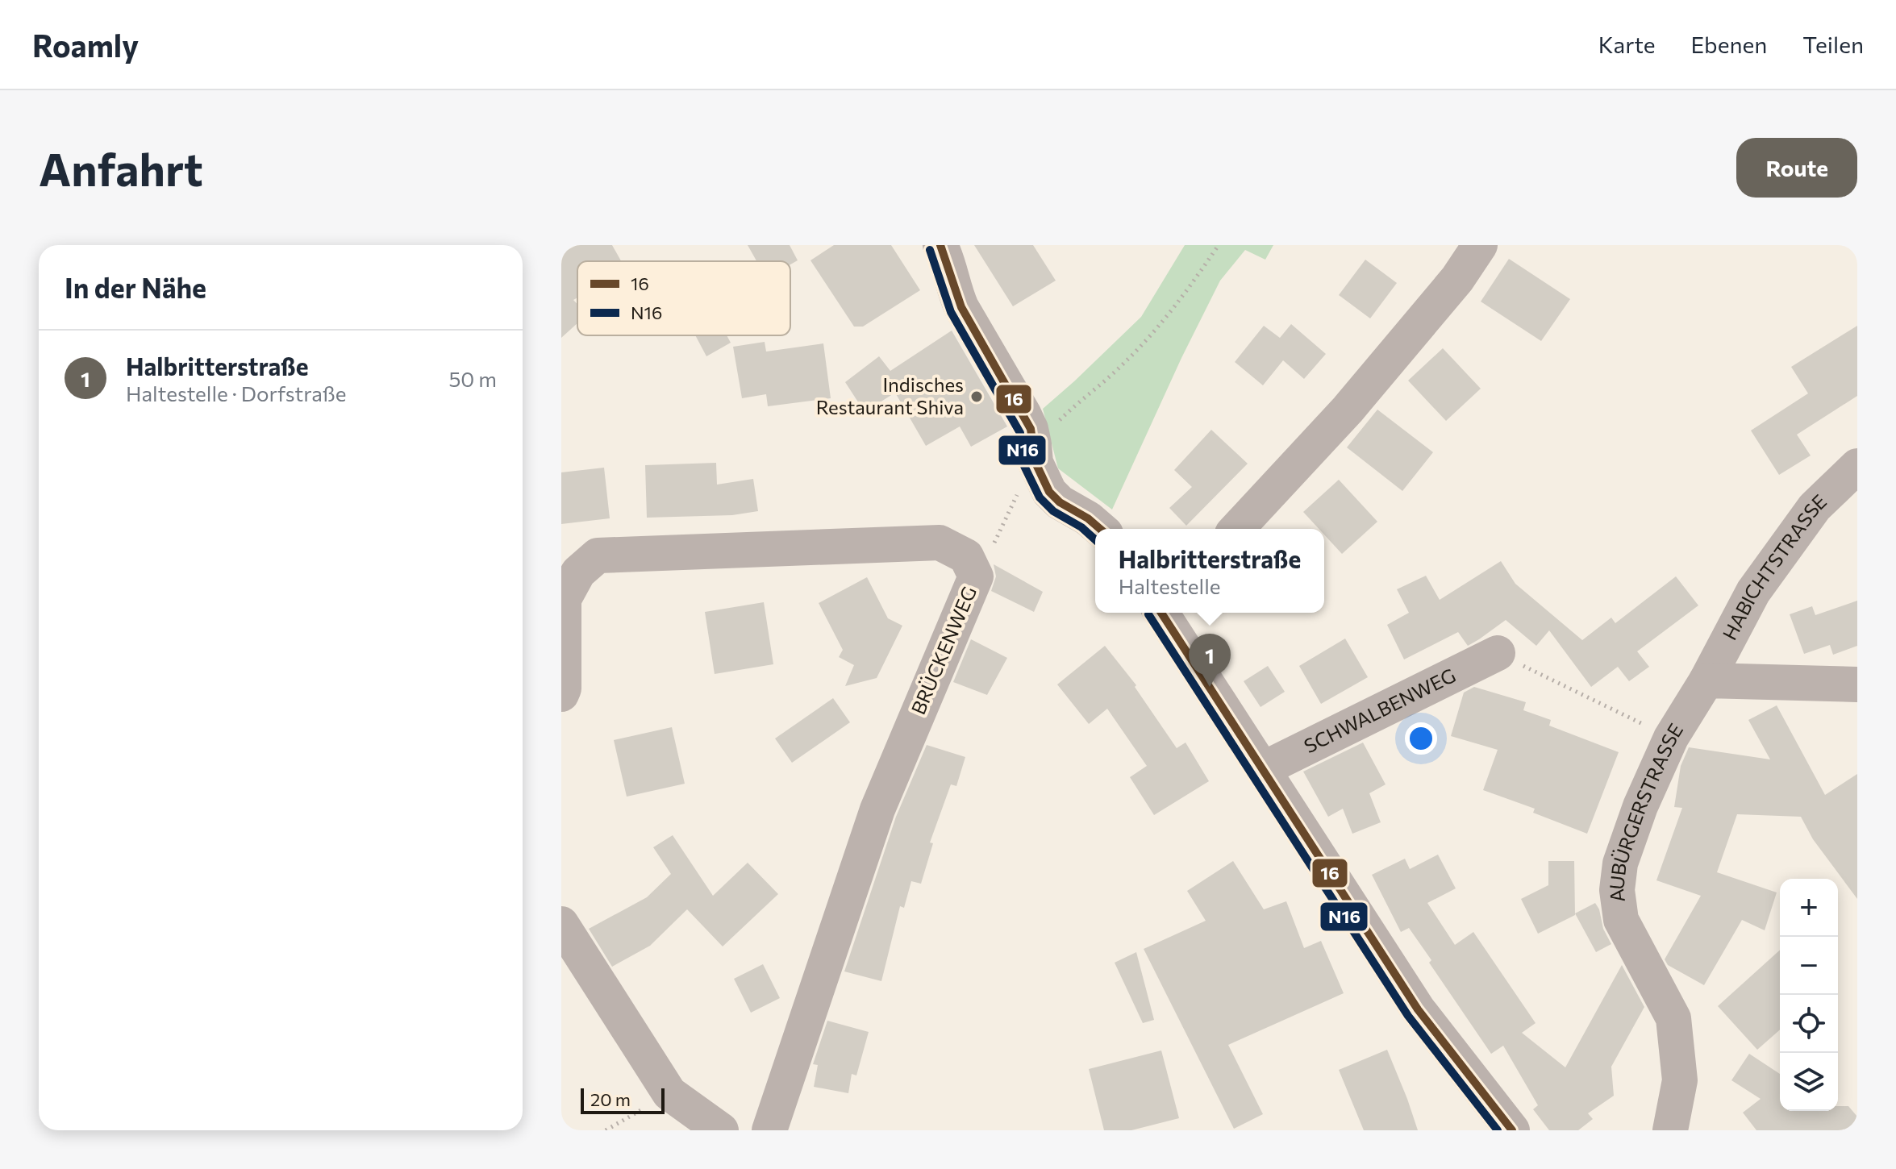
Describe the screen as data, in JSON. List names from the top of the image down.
{
  "streets": {
    "street": [
      "HABICHTSTRASSE",
      "BRÜCKENWEG",
      "SCHWALBENWEG",
      "AUBÜRGERSTRASSE"
    ]
  },
  "crossings": [
    ["HABICHTSTRASSE", "AUBÜRGERSTRASSE"]
  ],
  "places": ["Indisches Restaurant Shiva"],
  "lines": ["transit line 16", "transit line N16"],
  "legend": ["16", "N16"],
  "scale_bar": "20 m",
  "page": {
    "header": "Roamly",
    "nav": ["Karte", "Ebenen", "Teilen"],
    "buttons": "Route",
    "title": "Anfahrt",
    "heading": "In der Nähe",
    "list": [
      {
        "mark": "1",
        "name": "Halbritterstraße",
        "note": "Haltestelle · Dorfstraße",
        "value": "50 m"
      }
    ],
    "popup": ["Halbritterstraße", "Haltestelle"],
    "pins": "1",
    "map_buttons": ["+", "−"],
    "scale": "20 m"
  }
}
